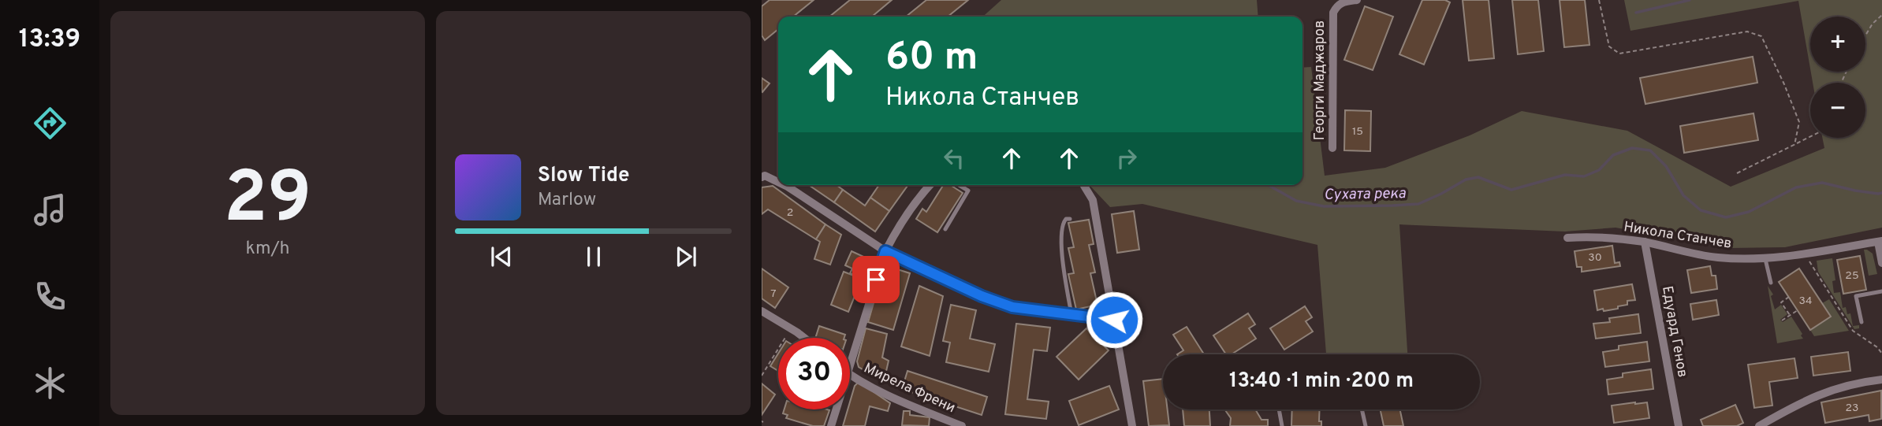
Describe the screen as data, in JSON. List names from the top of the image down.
{
  "streets": {
    "street": [
      "Георги Маджаров",
      "Никола Станчев",
      "Едуард Генов",
      "Мирела Френи"
    ]
  },
  "crossings": [
    ["Никола Станчев", "Едуард Генов"]
  ],
  "water": ["Сухата река"],
  "house_numbers": [
    "15",
    "2",
    "30",
    "25",
    "7",
    "34",
    "23"
  ],
  "page": {
    "tabs": "13:39",
    "tile": ["29", "km/h"],
    "map_buttons": ["+", "−"],
    "turn": ["60 m", "Никола Станчев"],
    "song": ["Slow Tide", "Marlow"],
    "limit": "30",
    "trip": "13:40 · 1 min · 200 m"
  }
}
